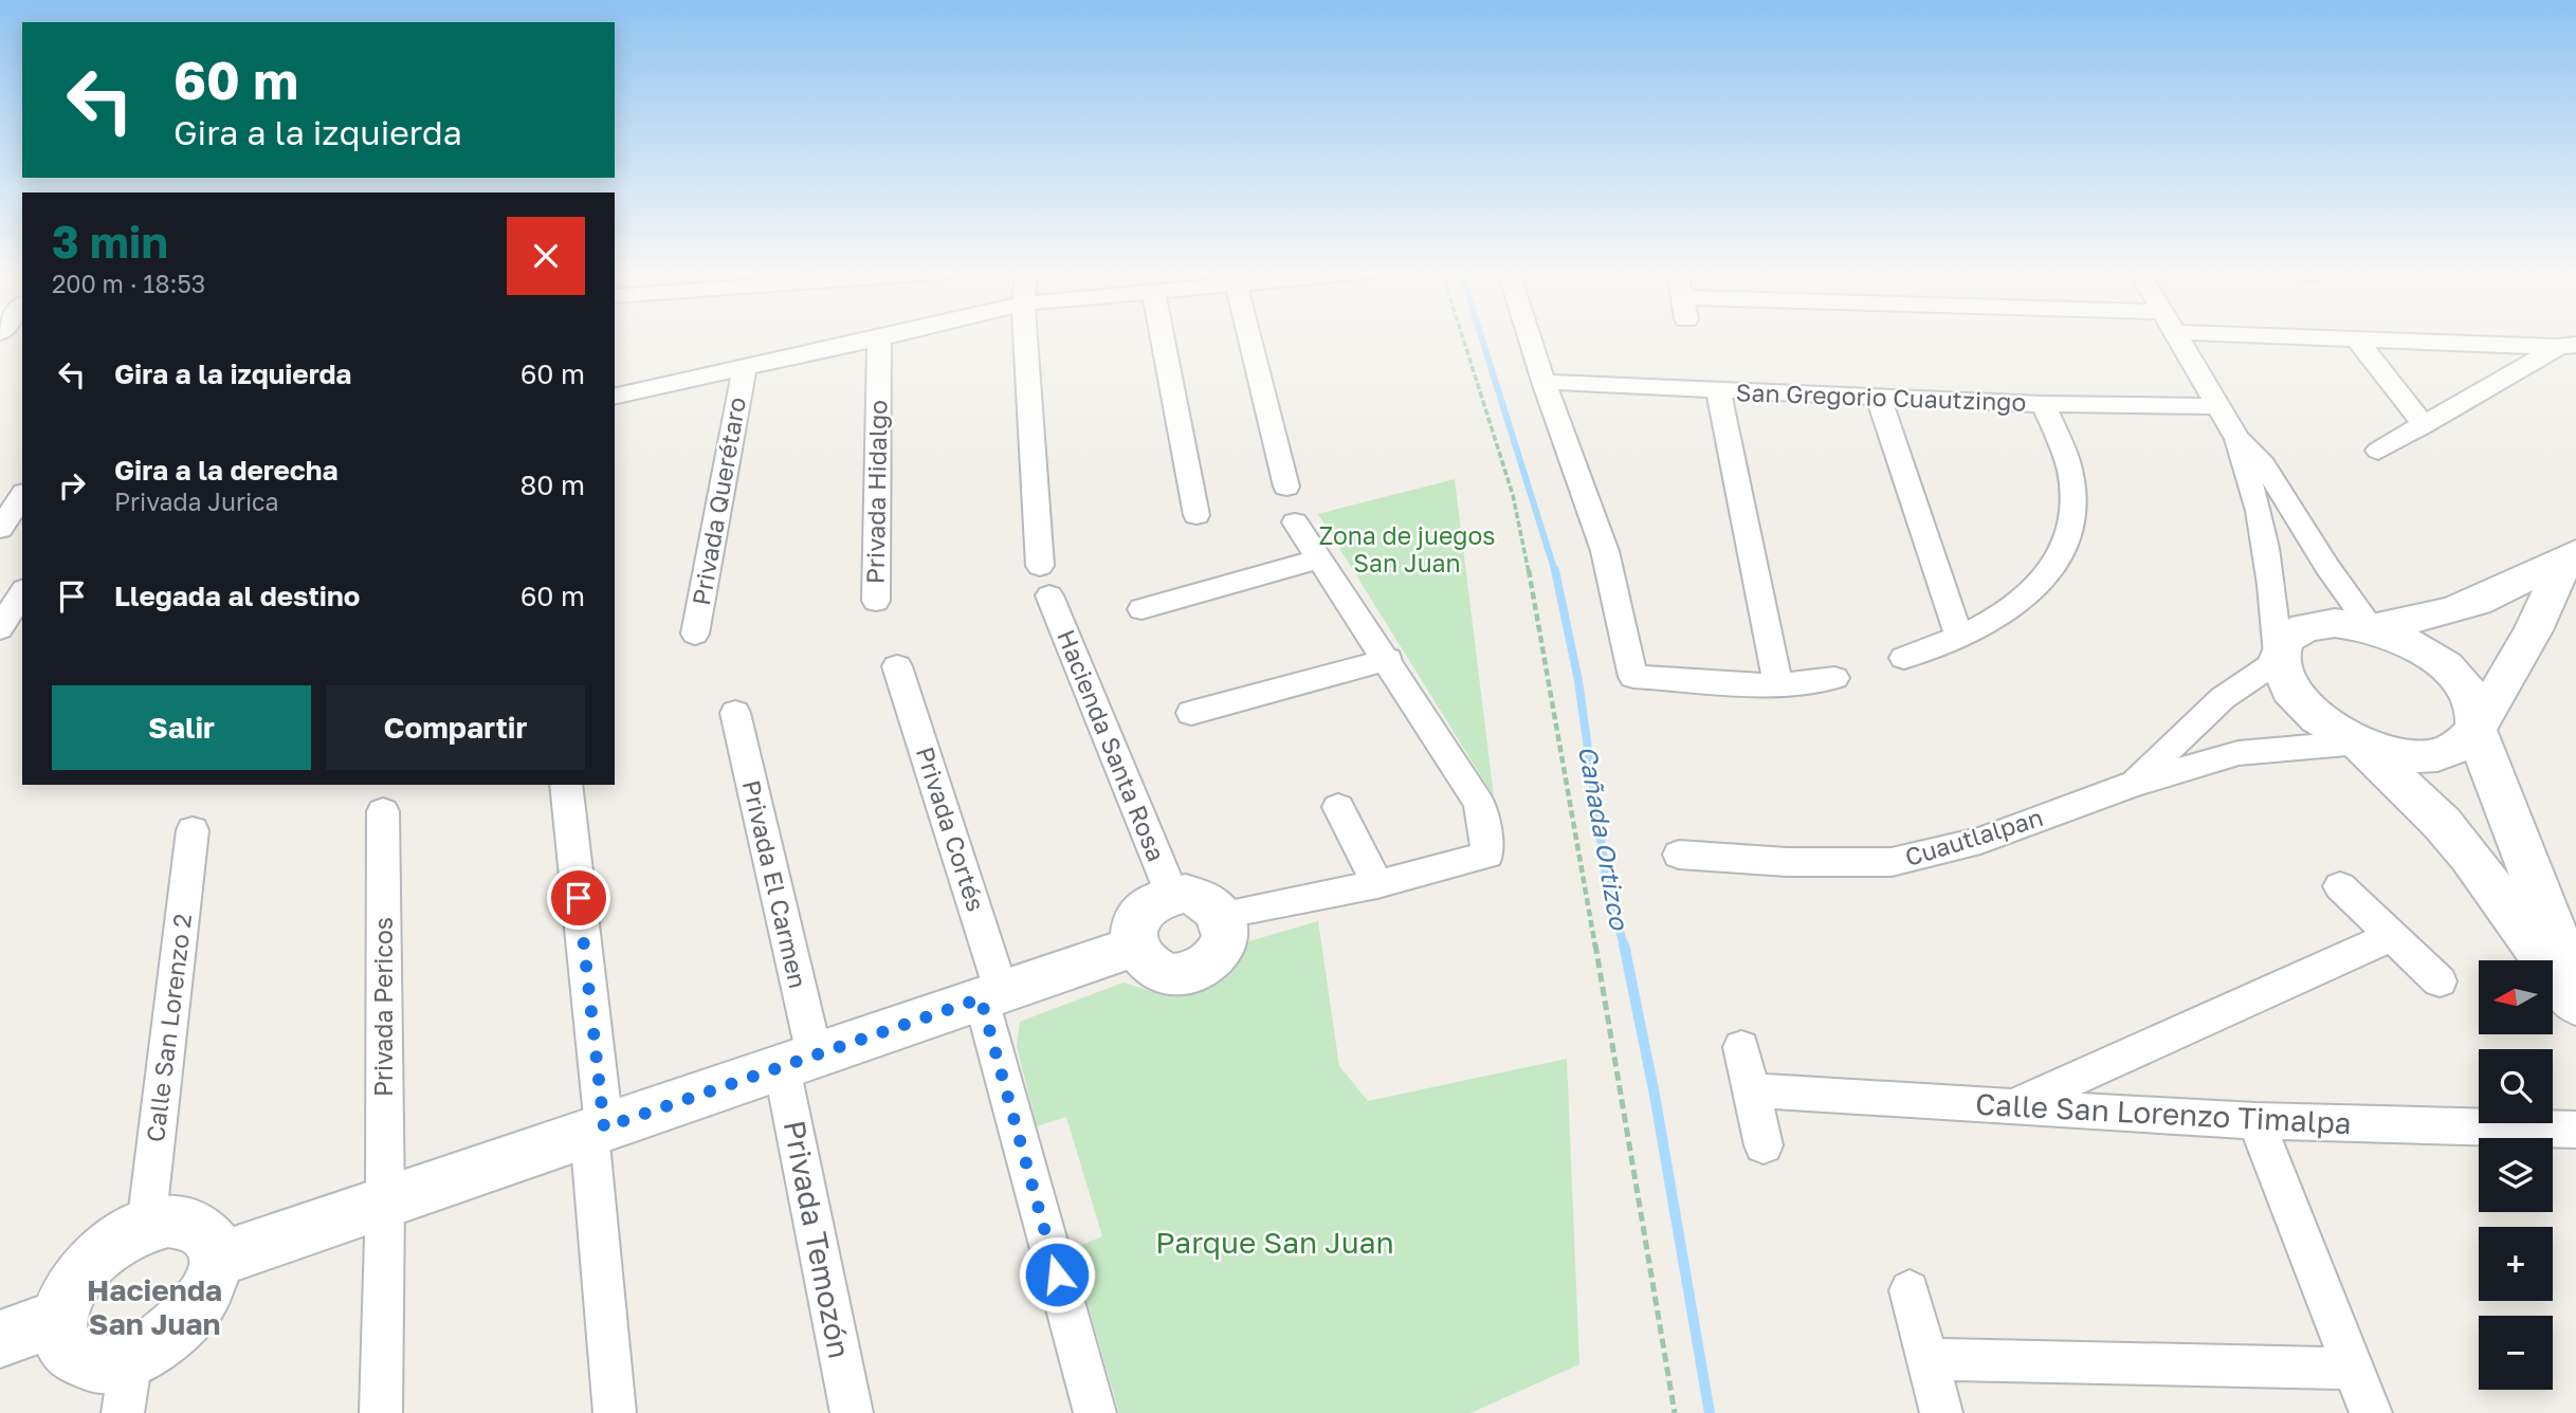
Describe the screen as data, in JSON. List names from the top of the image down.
{
  "streets": {
    "street": [
      "San Gregorio Cuautzingo",
      "Privada Hidalgo",
      "Privada Querétaro",
      "Hacienda Santa Rosa",
      "Privada Cortés",
      "Cuautlalpan",
      "Privada El Carmen",
      "Privada Pericos",
      "Calle San Lorenzo 2",
      "Calle San Lorenzo Timalpa",
      "Privada Temozón"
    ]
  },
  "crossings": [
    ["Privada El Carmen", "Privada Temozón"]
  ],
  "districts": ["Hacienda San Juan"],
  "water": ["Cañada Ortizco"],
  "parks": ["Zona de juegos San Juan", "Parque San Juan"],
  "north": "left",
  "page": {
    "turn": ["60 m", "Gira a la izquierda"],
    "heading": ["3 min", "200 m · 18:53"],
    "list": [
      {
        "name": "Gira a la izquierda",
        "value": "60 m"
      },
      {
        "name": "Gira a la derecha",
        "note": "Privada Jurica",
        "value": "80 m"
      },
      {
        "name": "Llegada al destino",
        "value": "60 m"
      }
    ],
    "buttons": ["Salir", "Compartir"],
    "map_buttons": ["+", "−"]
  }
}
